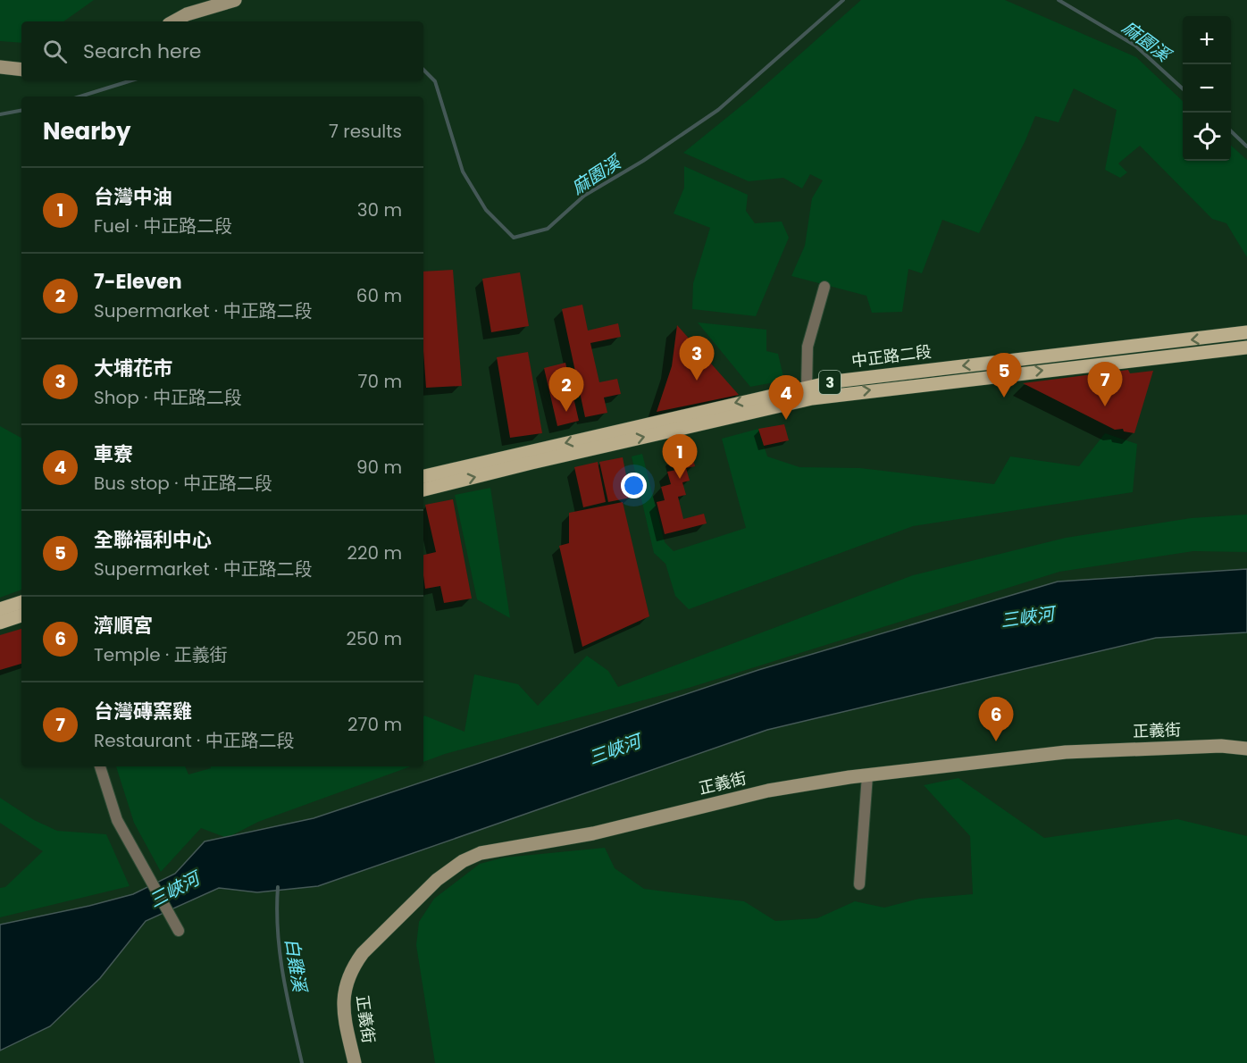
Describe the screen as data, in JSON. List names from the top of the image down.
{
  "streets": {
    "main road": ["中正路二段", "3"],
    "street": ["正義街"]
  },
  "water": ["麻園溪", "三峽河", "白雞溪"],
  "page": {
    "map_buttons": ["+", "−"],
    "search": "Search here",
    "heading": ["Nearby", "7 results"],
    "list": [
      {
        "mark": "1",
        "name": "台灣中油",
        "note": "Fuel · 中正路二段",
        "value": "30 m"
      },
      {
        "mark": "2",
        "name": "7-Eleven",
        "note": "Supermarket · 中正路二段",
        "value": "60 m"
      },
      {
        "mark": "3",
        "name": "大埔花市",
        "note": "Shop · 中正路二段",
        "value": "70 m"
      },
      {
        "mark": "4",
        "name": "車寮",
        "note": "Bus stop · 中正路二段",
        "value": "90 m"
      },
      {
        "mark": "5",
        "name": "全聯福利中心",
        "note": "Supermarket · 中正路二段",
        "value": "220 m"
      },
      {
        "mark": "6",
        "name": "濟順宮",
        "note": "Temple · 正義街",
        "value": "250 m"
      },
      {
        "mark": "7",
        "name": "台灣磚窯雞",
        "note": "Restaurant · 中正路二段",
        "value": "270 m"
      }
    ],
    "pins": [
      "3",
      "5",
      "7",
      "2",
      "4",
      "1",
      "6"
    ]
  }
}
